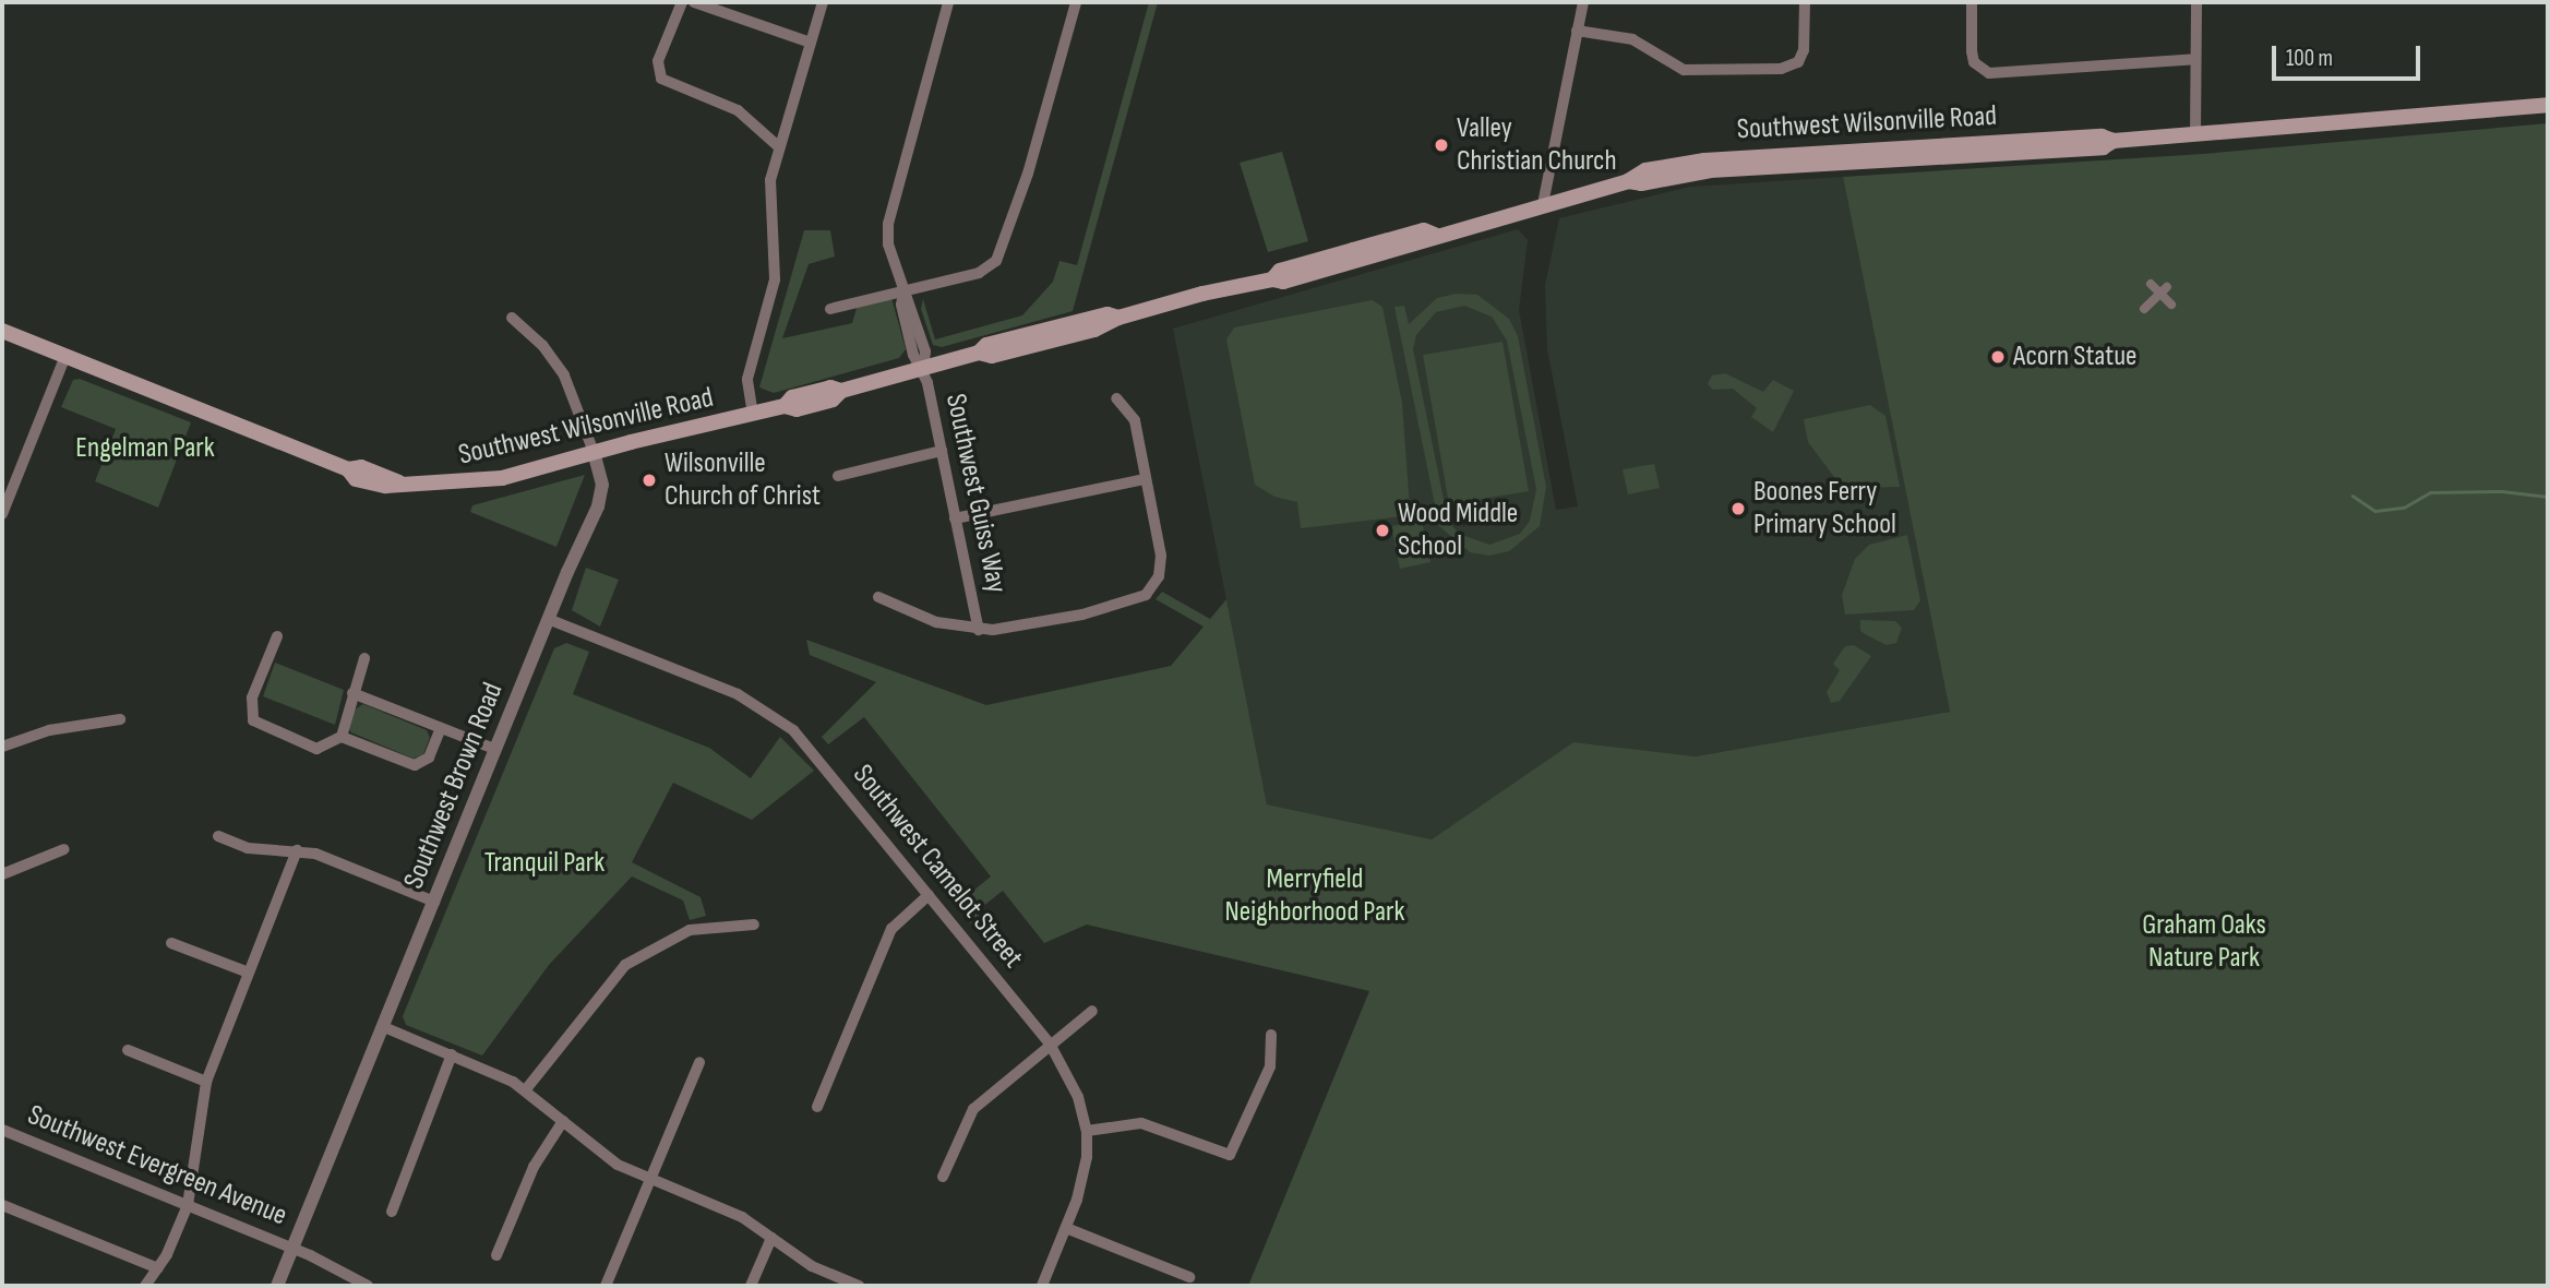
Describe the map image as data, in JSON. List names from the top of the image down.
{
  "streets": {
    "main road": ["Southwest Wilsonville Road"],
    "street": [
      "Southwest Guiss Way",
      "Southwest Brown Road",
      "Southwest Camelot Street",
      "Southwest Evergreen Avenue"
    ]
  },
  "crossings": [
    ["Southwest Wilsonville Road", "Southwest Guiss Way"],
    ["Southwest Wilsonville Road", "Southwest Brown Road"],
    ["Southwest Brown Road", "Southwest Camelot Street"],
    ["Southwest Brown Road", "Southwest Evergreen Avenue"]
  ],
  "parks": [
    "Engelman Park",
    "Tranquil Park",
    "Merryfield Neighborhood Park",
    "Graham Oaks Nature Park"
  ],
  "places": [
    "Valley Christian Church",
    "Acorn Statue",
    "Wilsonville Church of Christ",
    "Boones Ferry Primary School",
    "Wood Middle School"
  ],
  "scale_bar": "100 m"
}
